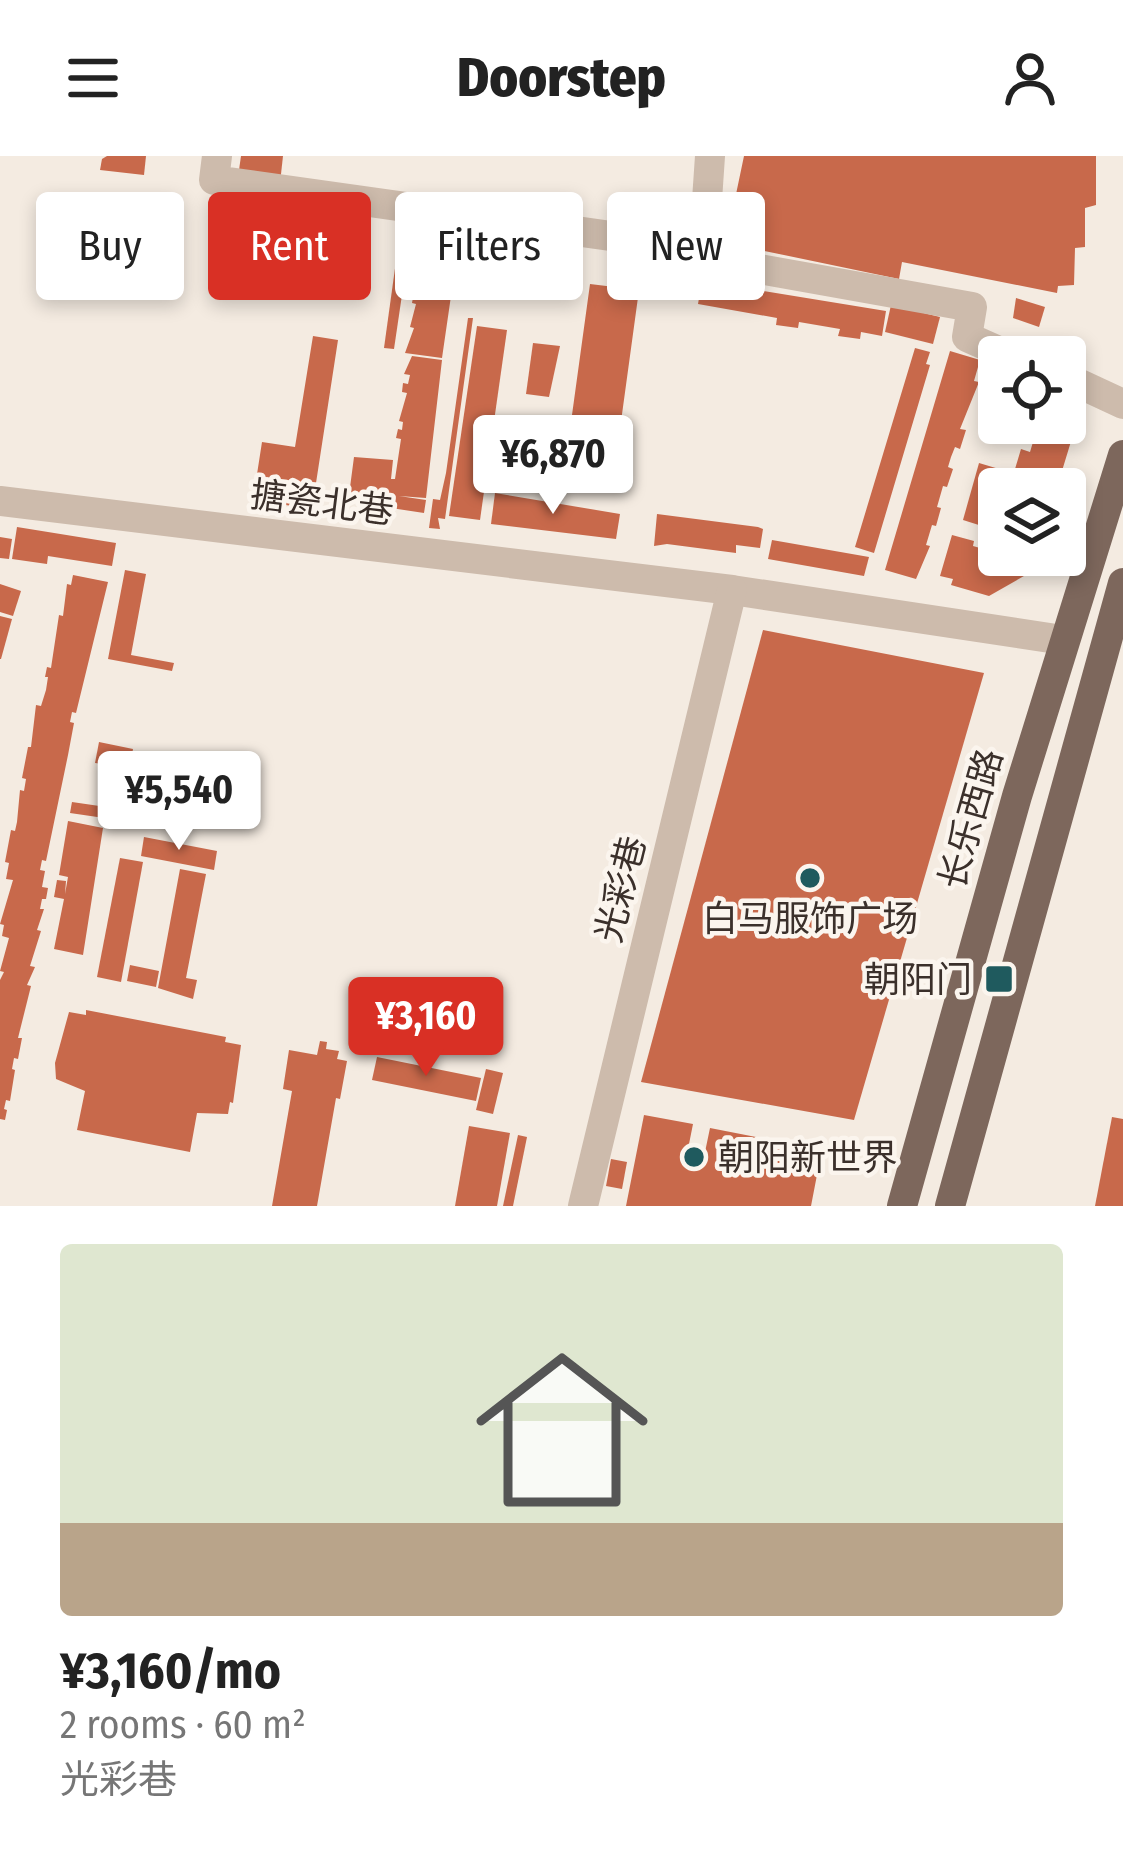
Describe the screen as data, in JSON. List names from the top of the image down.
{
  "streets": {
    "main road": ["长乐西路"],
    "street": ["搪瓷北巷", "光彩巷"]
  },
  "crossings": [
    ["搪瓷北巷", "长乐西路"],
    ["搪瓷北巷", "光彩巷"]
  ],
  "places": {
    "other": ["白马服饰广场", "朝阳新世界"],
    "transit": ["朝阳门"]
  },
  "page": {
    "header": "Doorstep",
    "chip": [
      "Buy",
      "Rent",
      "Filters",
      "New"
    ],
    "price": ["¥6,870", "¥5,540", "¥3,160"],
    "list": [
      {
        "name": "¥3,160/mo",
        "note": "2 rooms · 60 m² · 光彩巷"
      }
    ]
  }
}
